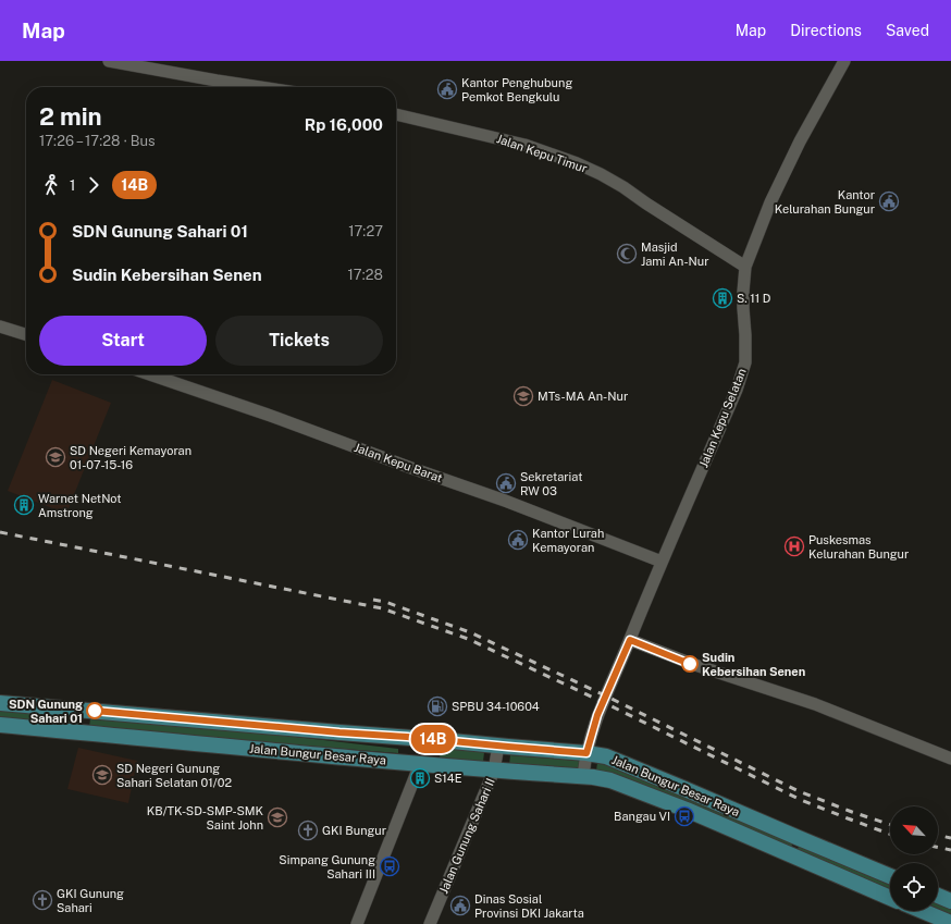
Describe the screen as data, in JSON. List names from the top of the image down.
{
  "streets": {
    "main road": ["Jalan Bungur Besar Raya"],
    "street": [
      "Jalan Kepu Timur",
      "Jalan Kepu Selatan",
      "Jalan Kepu Barat",
      "Jalan Gunung Sahari II"
    ]
  },
  "crossings": [
    ["Jalan Kepu Timur", "Jalan Kepu Selatan"],
    ["Jalan Kepu Selatan", "Jalan Kepu Barat"],
    ["Jalan Kepu Selatan", "Jalan Bungur Besar Raya"],
    ["Jalan Bungur Besar Raya", "Jalan Gunung Sahari II"]
  ],
  "places": {
    "public building": [
      "Kantor Penghubung Pemkot Bengkulu",
      "Kantor Kelurahan Bungur",
      "Sekretariat RW 03",
      "Kantor Lurah Kemayoran",
      "Dinas Sosial Provinsi DKI Jakarta"
    ],
    "mosque": ["Masjid Jami An-Nur"],
    "building": ["S. 11 D", "Warnet NetNot Amstrong", "S14E"],
    "school or university": [
      "MTs-MA An-Nur",
      "SD Negeri Kemayoran 01-07-15-16",
      "SD Negeri Gunung Sahari Selatan 01/02",
      "KB/TK-SD-SMP-SMK Saint John"
    ],
    "hospital": ["Puskesmas Kelurahan Bungur"],
    "other": ["Sudin Kebersihan Senen", "SDN Gunung Sahari 01"],
    "fuel station": ["SPBU 34-10604"],
    "bus stop": ["Bangau VI", "Simpang Gunung Sahari III"],
    "church": ["GKI Bungur", "GKI Gunung Sahari"]
  },
  "lines": ["bus line 14B"],
  "north": "top left",
  "page": {
    "header": "Map",
    "nav": ["Map", "Directions", "Saved"],
    "on_map": "14B",
    "heading": ["2 min", "17:26 – 17:28 · Bus", "Rp 16,000"],
    "legs": ["1", "14B"],
    "list": [
      {
        "name": "SDN Gunung Sahari 01",
        "value": "17:27"
      },
      {
        "name": "Sudin Kebersihan Senen",
        "value": "17:28"
      }
    ],
    "buttons": ["Start", "Tickets"]
  }
}
